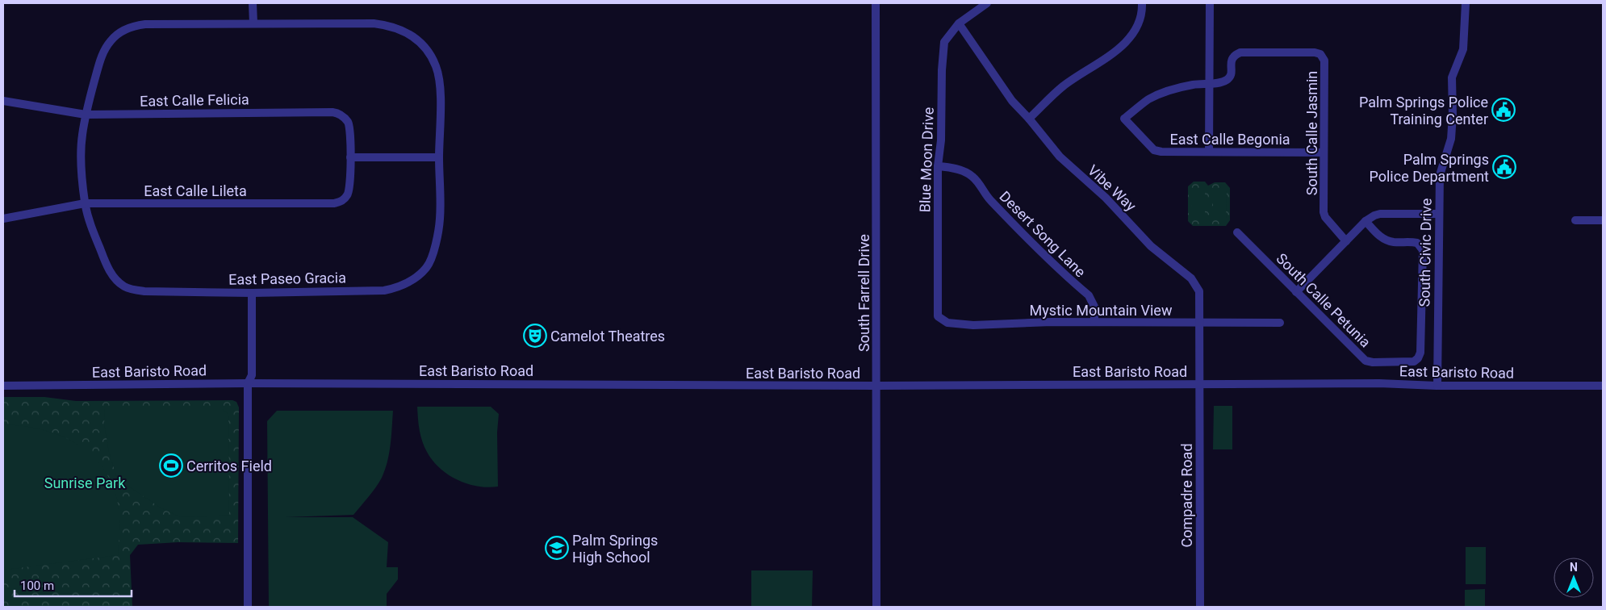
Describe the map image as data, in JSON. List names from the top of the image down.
{
  "streets": {
    "street": [
      "East Calle Felicia",
      "South Calle Jasmin",
      "East Calle Begonia",
      "Blue Moon Drive",
      "Vibe Way",
      "East Calle Lileta",
      "Desert Song Lane",
      "South Civic Drive",
      "East Paseo Gracia",
      "South Farrell Drive",
      "South Calle Petunia",
      "Mystic Mountain View",
      "East Baristo Road",
      "Compadre Road"
    ]
  },
  "crossings": [
    ["East Calle Felicia", "East Calle Lileta"],
    ["East Calle Felicia", "East Paseo Gracia"],
    ["South Calle Jasmin", "East Calle Begonia"],
    ["Blue Moon Drive", "Vibe Way"],
    ["Blue Moon Drive", "Desert Song Lane"],
    ["Blue Moon Drive", "Mystic Mountain View"],
    ["Vibe Way", "Mystic Mountain View"],
    ["Vibe Way", "East Baristo Road"],
    ["Vibe Way", "Compadre Road"],
    ["East Calle Lileta", "East Paseo Gracia"],
    ["Desert Song Lane", "Mystic Mountain View"],
    ["South Civic Drive", "East Baristo Road"],
    ["South Farrell Drive", "East Baristo Road"],
    ["East Baristo Road", "Compadre Road"]
  ],
  "parks": ["Sunrise Park"],
  "places": {
    "public building": ["Palm Springs Police Training Center", "Palm Springs Police Department"],
    "theatre": ["Camelot Theatres"],
    "sports": ["Cerritos Field"],
    "school or university": ["Palm Springs High School"]
  },
  "scale_bar": "100 m",
  "north": "top"
}
